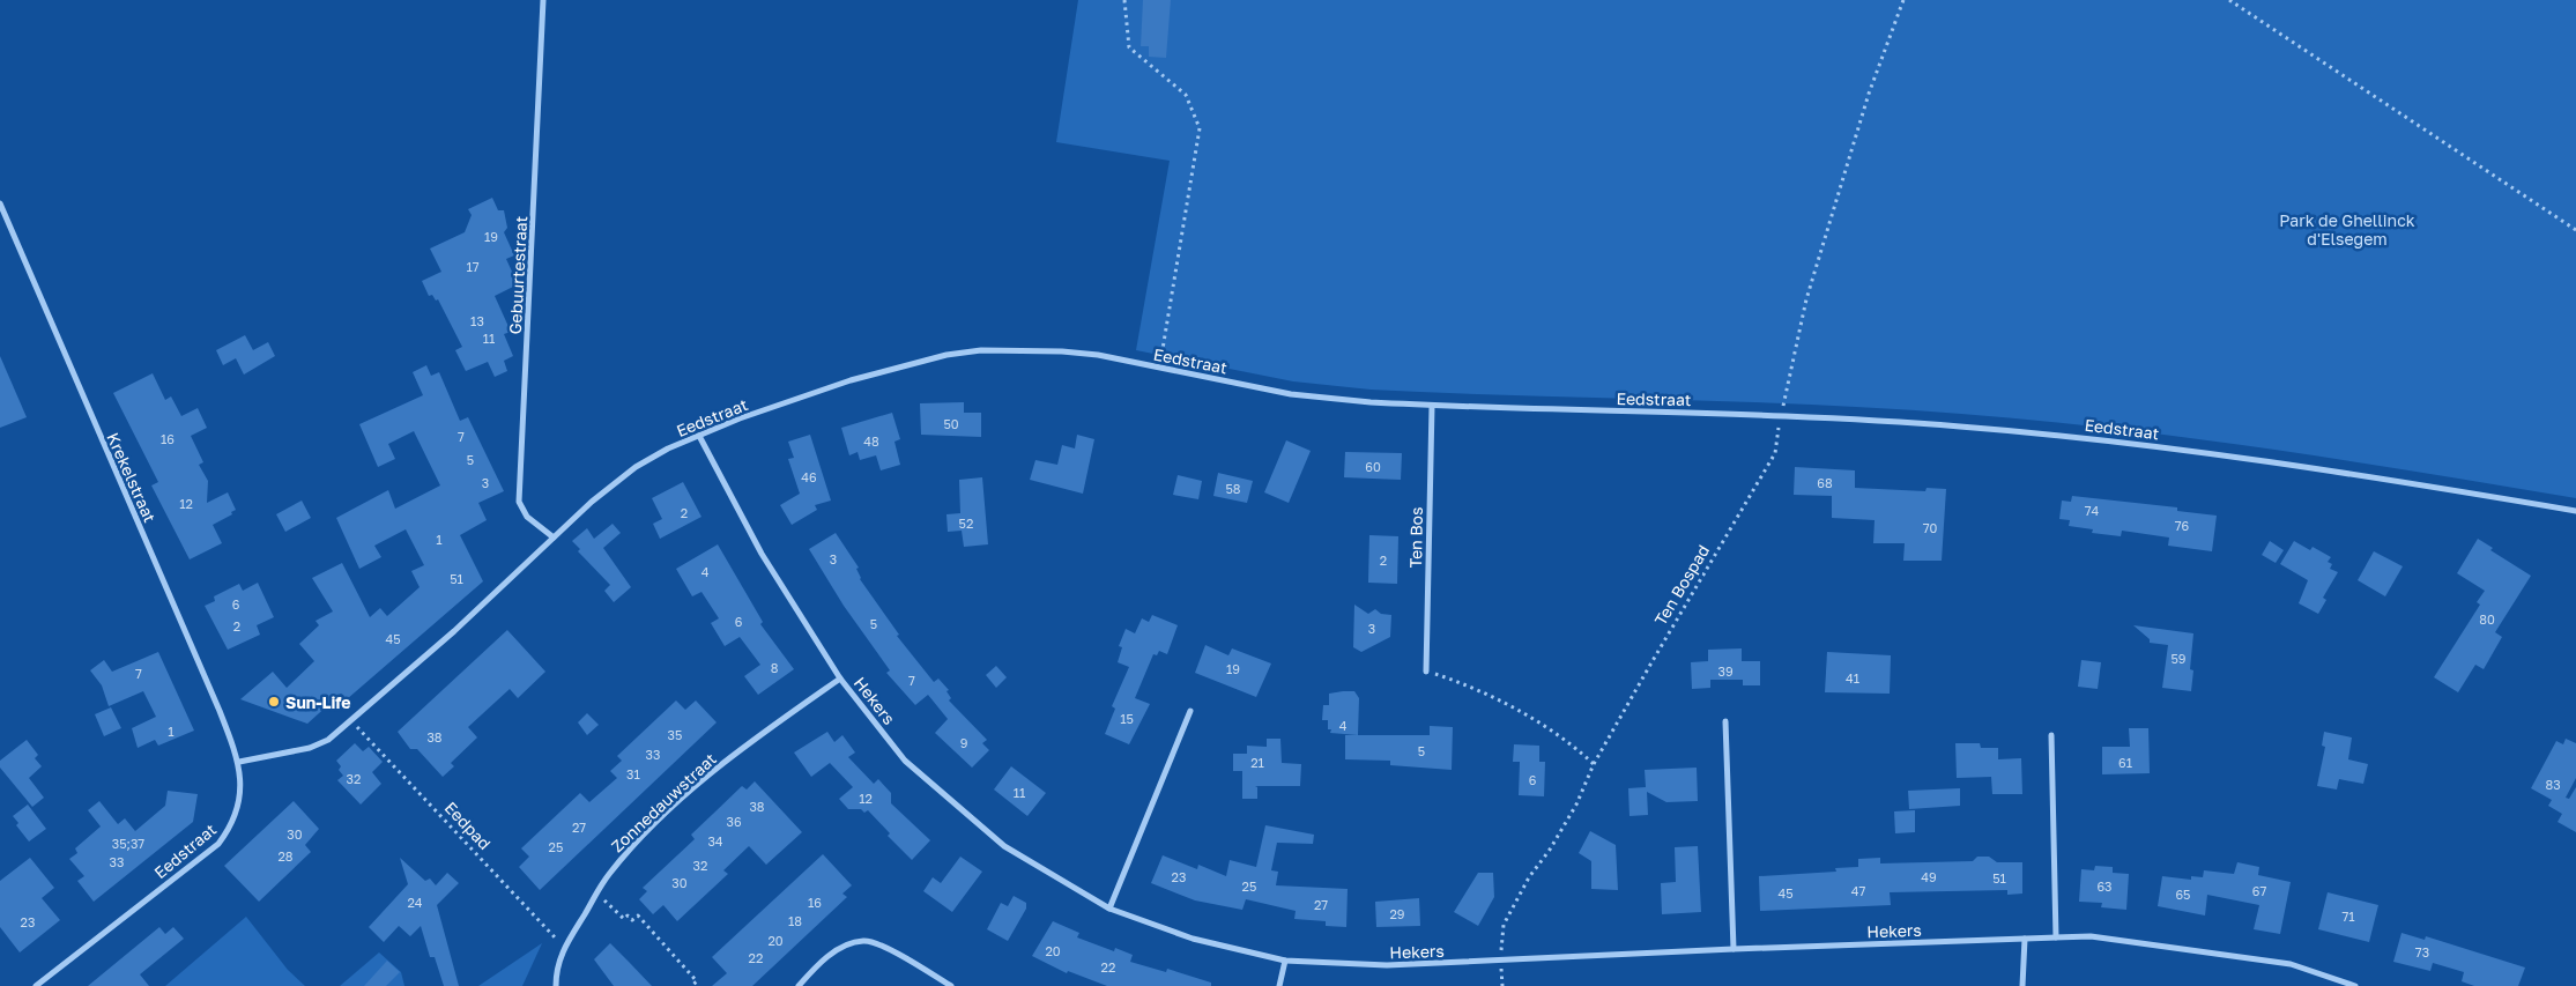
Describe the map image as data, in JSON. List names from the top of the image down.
{
  "streets": {
    "street": [
      "Gebuurtestraat",
      "Eedstraat",
      "Krekelstraat",
      "Ten Bos",
      "Hekers",
      "Zonnedauwstraat"
    ],
    "path": ["Ten Bospad", "Eedpad"]
  },
  "crossings": [
    ["Gebuurtestraat", "Eedstraat"],
    ["Eedstraat", "Krekelstraat"],
    ["Eedstraat", "Ten Bos"],
    ["Eedstraat", "Ten Bospad"],
    ["Eedstraat", "Hekers"],
    ["Eedstraat", "Eedpad"],
    ["Ten Bospad", "Hekers"],
    ["Hekers", "Zonnedauwstraat"],
    ["Zonnedauwstraat", "Eedpad"]
  ],
  "parks": ["Park de Ghellinck d'Elsegem"],
  "places": ["Sun-Life"],
  "house_numbers": [
    "19",
    "17",
    "13",
    "11",
    "50",
    "7",
    "16",
    "48",
    "5",
    "60",
    "46",
    "3",
    "68",
    "58",
    "12",
    "74",
    "2",
    "52",
    "76",
    "70",
    "1",
    "3",
    "2",
    "4",
    "51",
    "6",
    "80",
    "6",
    "5",
    "2",
    "3",
    "45",
    "59",
    "8",
    "19",
    "39",
    "7",
    "41",
    "7",
    "15",
    "4",
    "1",
    "35",
    "38",
    "9",
    "5",
    "33",
    "21",
    "61",
    "31",
    "32",
    "6",
    "83",
    "11",
    "12",
    "38",
    "36",
    "27",
    "30",
    "34",
    "35;37",
    "25",
    "28",
    "33",
    "32",
    "23",
    "49",
    "51",
    "30",
    "25",
    "63",
    "47",
    "67",
    "45",
    "65",
    "24",
    "16",
    "27",
    "29",
    "71",
    "18",
    "23",
    "20",
    "20",
    "73",
    "22",
    "22"
  ]
}
